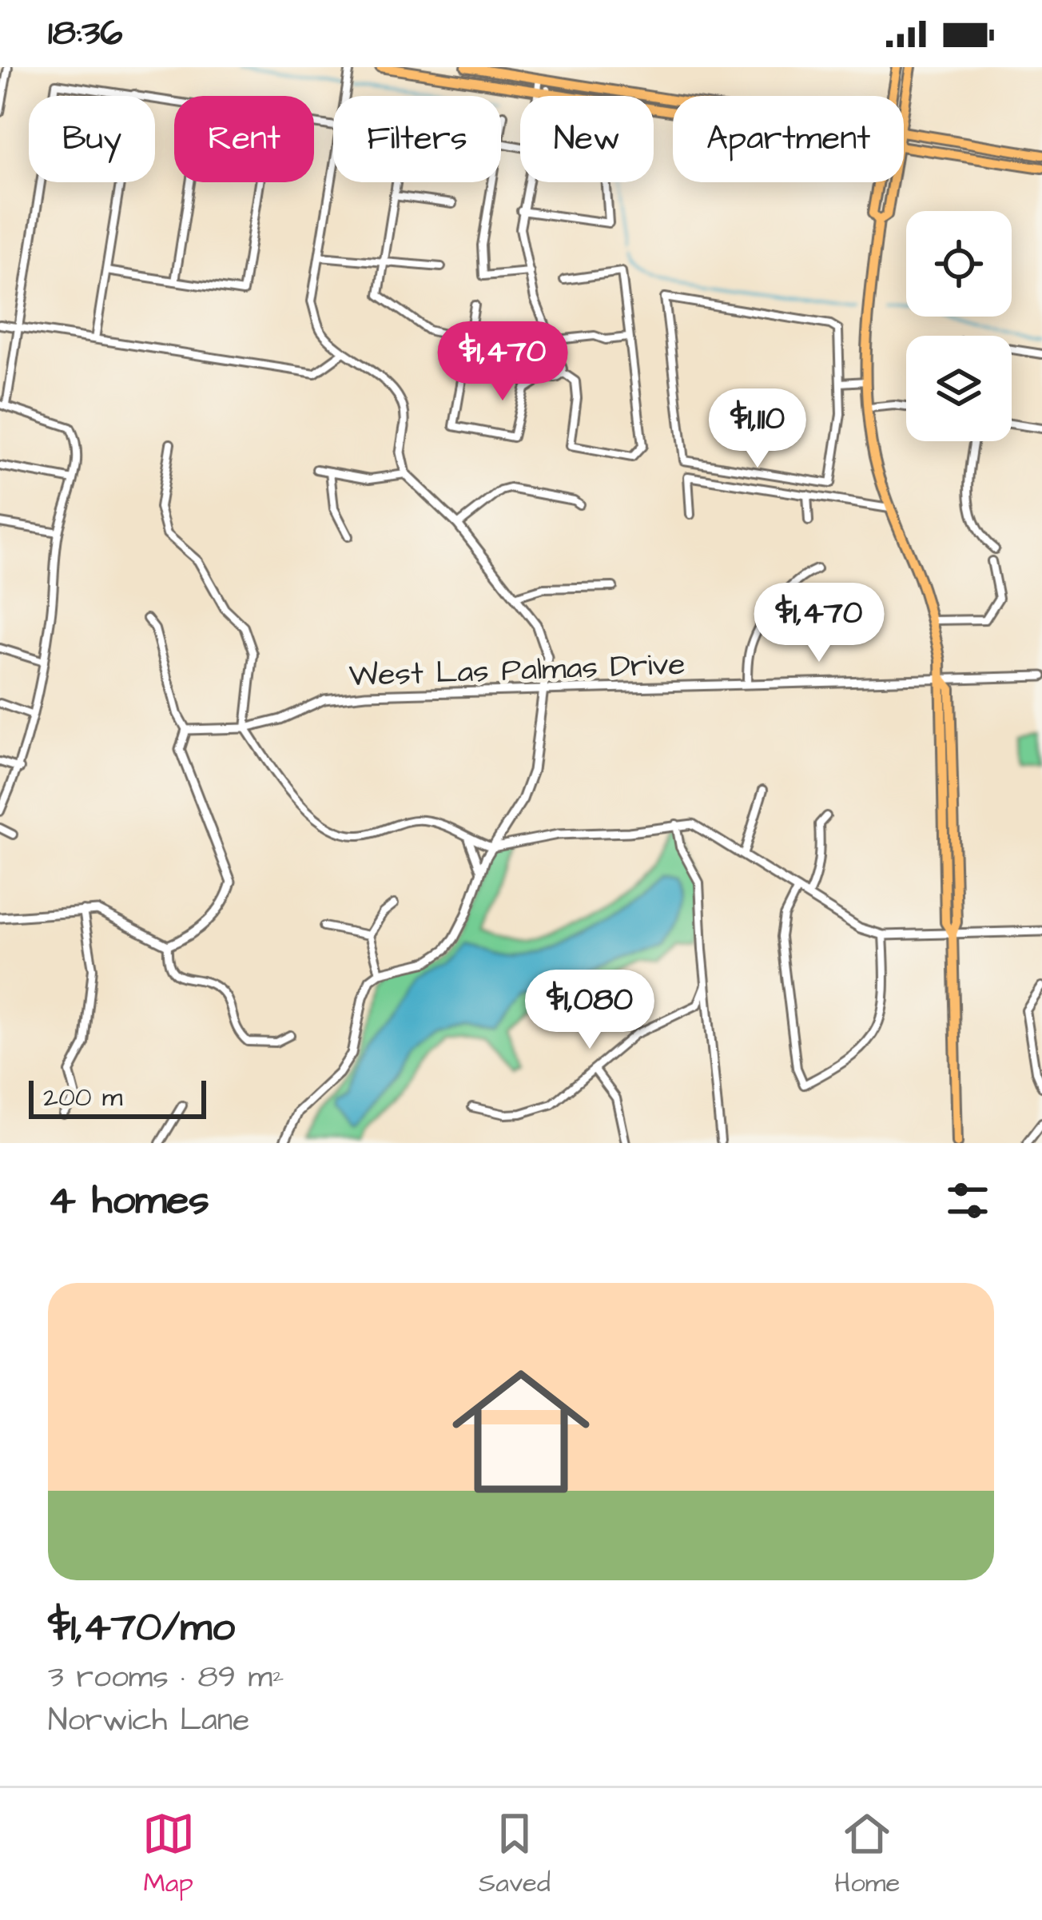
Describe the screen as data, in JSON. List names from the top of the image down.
{
  "streets": {
    "street": ["West Las Palmas Drive"]
  },
  "scale_bar": "200 m",
  "page": {
    "status": "18:36",
    "chip": [
      "Buy",
      "Rent",
      "Filters",
      "New",
      "Apartment"
    ],
    "price": [
      "$1,470",
      "$1,110",
      "$1,470",
      "$1,080"
    ],
    "scale": "200 m",
    "heading": "4 homes",
    "list": [
      {
        "name": "$1,470/mo",
        "note": "3 rooms · 89 m² · Norwich Lane"
      }
    ],
    "tabs": ["Map", "Saved", "Home"]
  }
}
